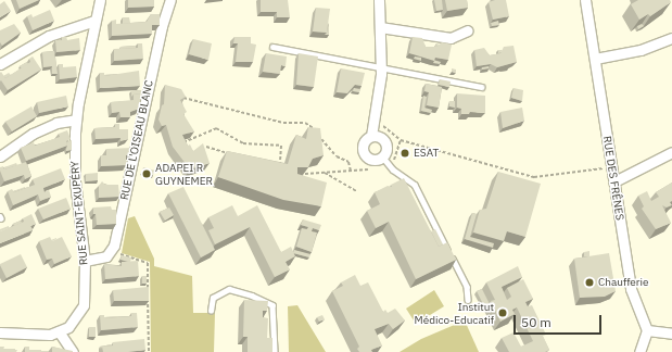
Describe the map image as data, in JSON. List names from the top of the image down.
{
  "streets": {
    "street": ["RUE DE L'OISEAU BLANC", "RUE DES FRÊNES", "RUE SAINT-EXUPÉRY"]
  },
  "places": [
    "ESAT",
    "ADAPEI R GUYNEMER",
    "Chaufferie",
    "Institut Médico-Educatif"
  ],
  "scale_bar": "50 m"
}
